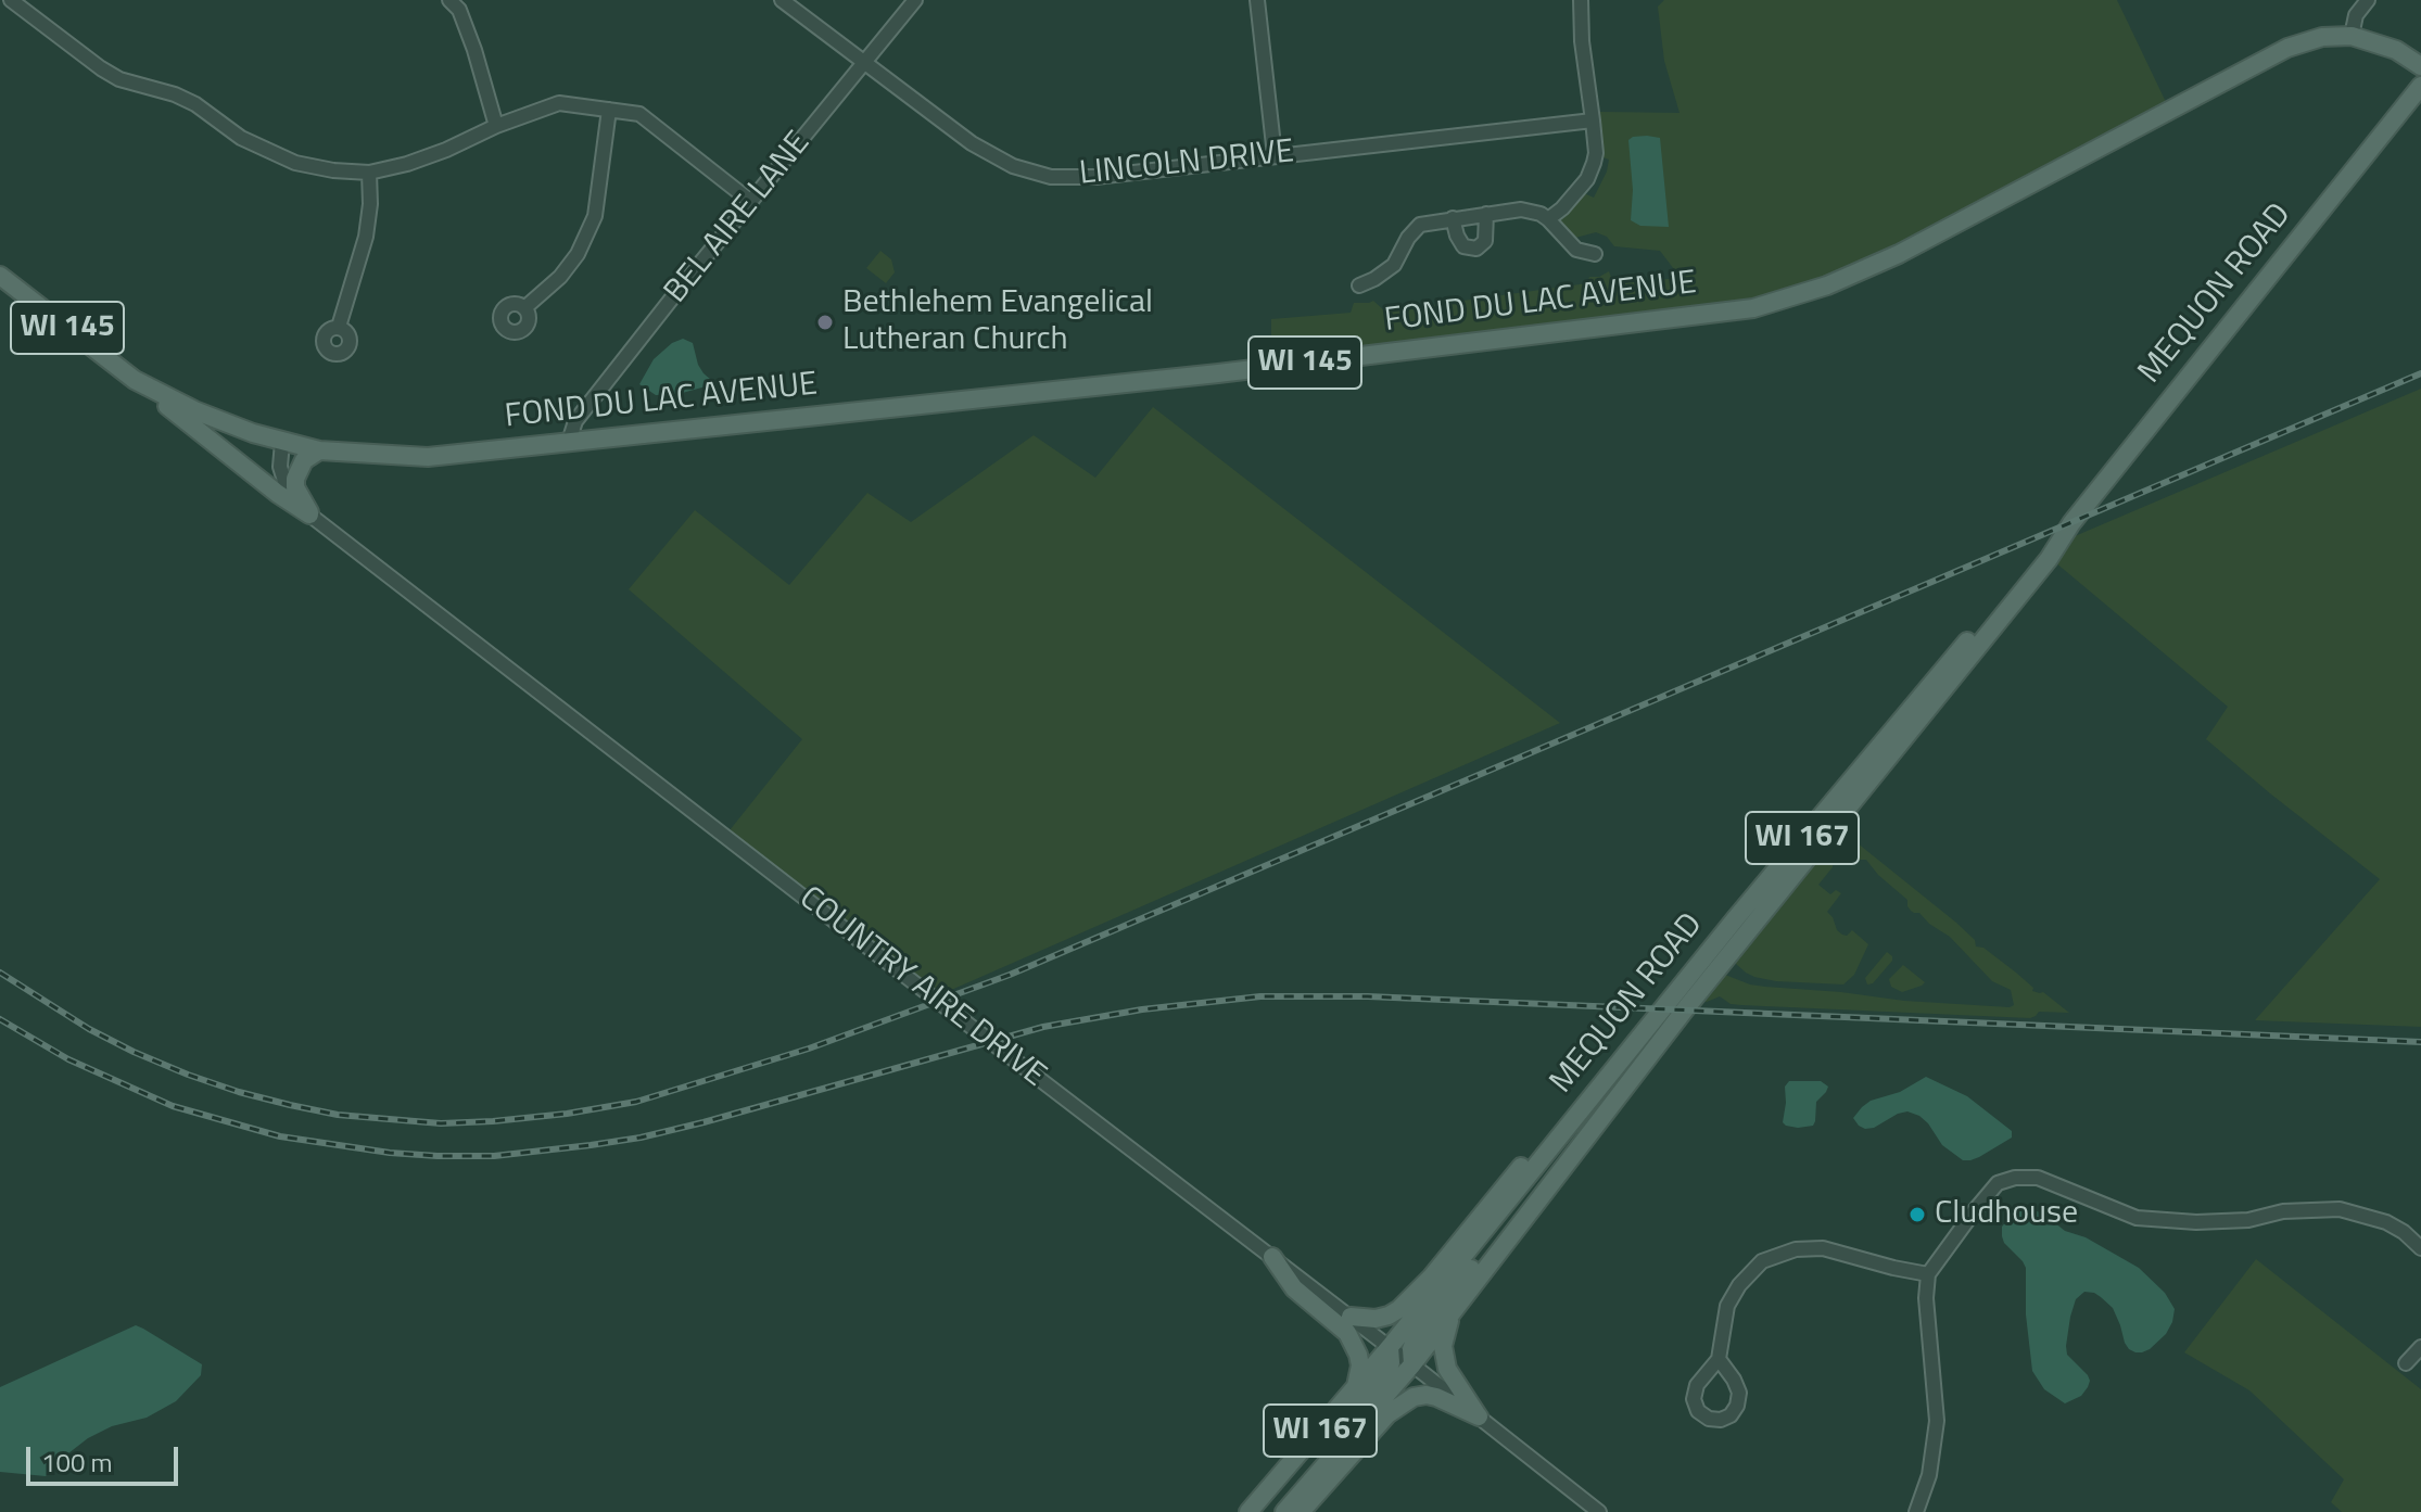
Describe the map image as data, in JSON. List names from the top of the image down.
{
  "streets": {
    "main road": [
      "MEQUON ROAD",
      "FOND DU LAC AVENUE",
      "WI 145",
      "WI 167"
    ],
    "street": ["LINCOLN DRIVE", "BEL AIRE LANE", "COUNTRY AIRE DRIVE"]
  },
  "crossings": [
    ["LINCOLN DRIVE", "BEL AIRE LANE"],
    ["BEL AIRE LANE", "FOND DU LAC AVENUE"],
    ["MEQUON ROAD", "COUNTRY AIRE DRIVE"],
    ["FOND DU LAC AVENUE", "COUNTRY AIRE DRIVE"]
  ],
  "places": ["Bethlehem Evangelical Lutheran Church", "Cludhouse"],
  "scale_bar": "100 m"
}
